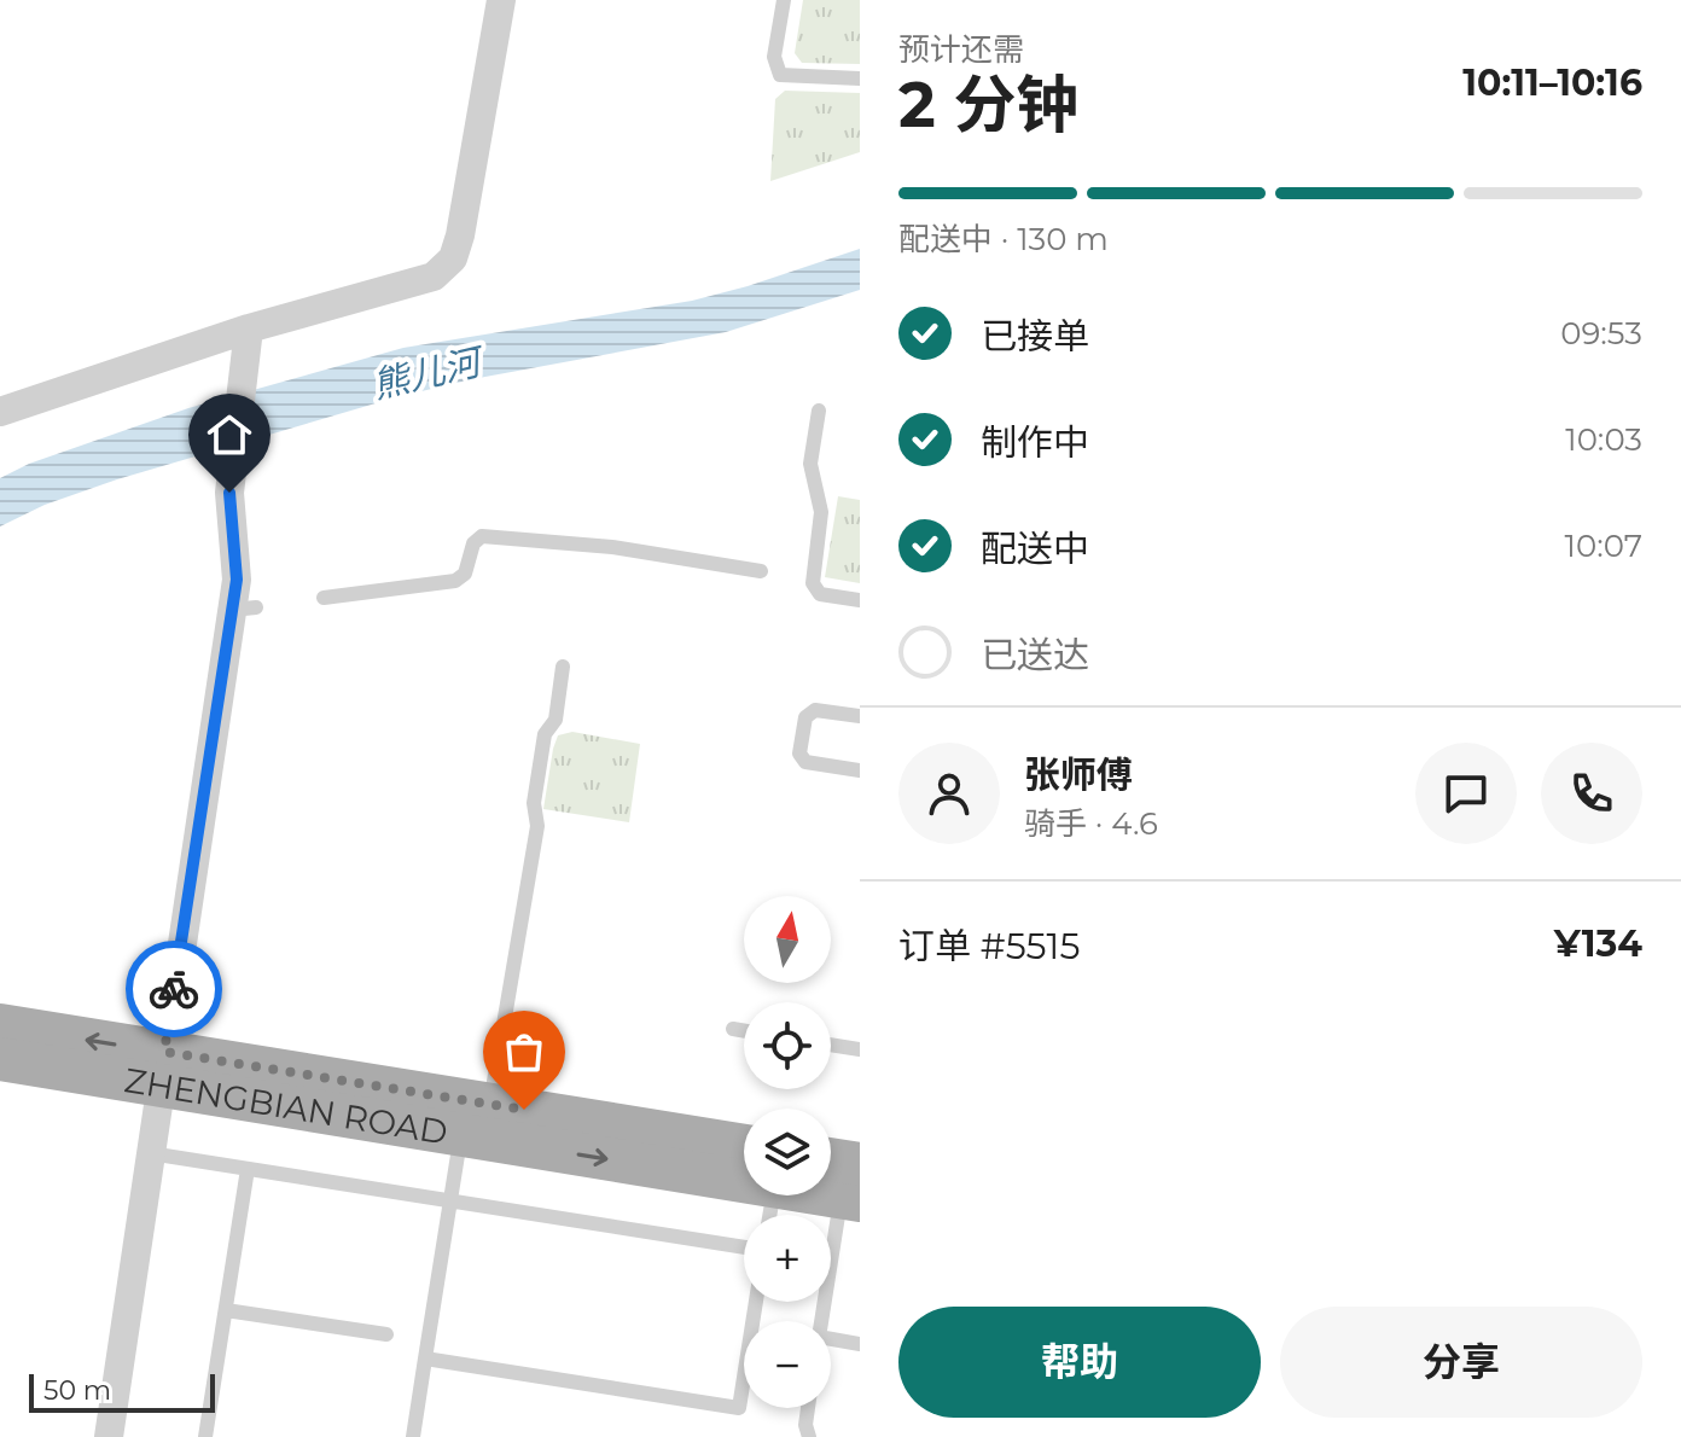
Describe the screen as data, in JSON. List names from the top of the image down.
{
  "streets": {
    "main road": ["ZHENGBIAN ROAD"]
  },
  "water": ["熊儿河"],
  "scale_bar": "50 m",
  "north": "top",
  "page": {
    "heading": ["2 分钟", "预计还需", "10:11–10:16"],
    "panel": [
      "张师傅",
      "骑手 · 4.6",
      "订单 #5515",
      "¥134"
    ],
    "bar": "配送中 · 130 m",
    "list": [
      ["已接单", "09:53"],
      ["制作中", "10:03"],
      ["配送中", "10:07"],
      "已送达"
    ],
    "map_buttons": ["+", "−"],
    "buttons": ["帮助", "分享"],
    "scale": "50 m"
  }
}
